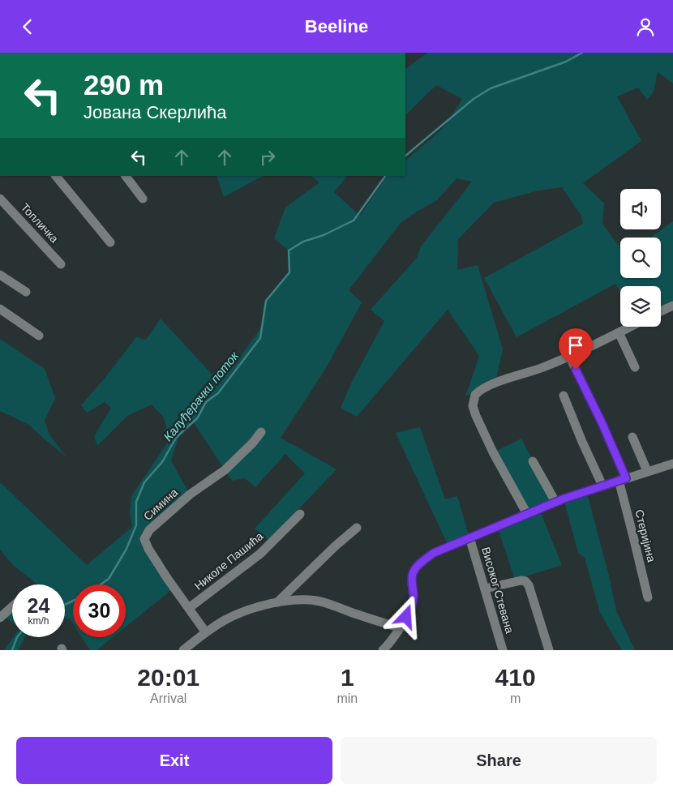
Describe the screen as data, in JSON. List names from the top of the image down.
{
  "streets": {
    "street": [
      "Топличка",
      "Симина",
      "Стеријина",
      "Николе Пашића",
      "Високог Стевана"
    ]
  },
  "crossings": [
    ["Симина", "Николе Пашића"]
  ],
  "water": ["Калуђерачки поток"],
  "page": {
    "header": "Beeline",
    "turn": ["290 m", "Јована Скерлића"],
    "speed": "24 km/h",
    "limit": "30",
    "eta": [
      "20:01",
      "Arrival",
      "1",
      "min",
      "410",
      "m"
    ],
    "buttons": ["Exit", "Share"]
  }
}
